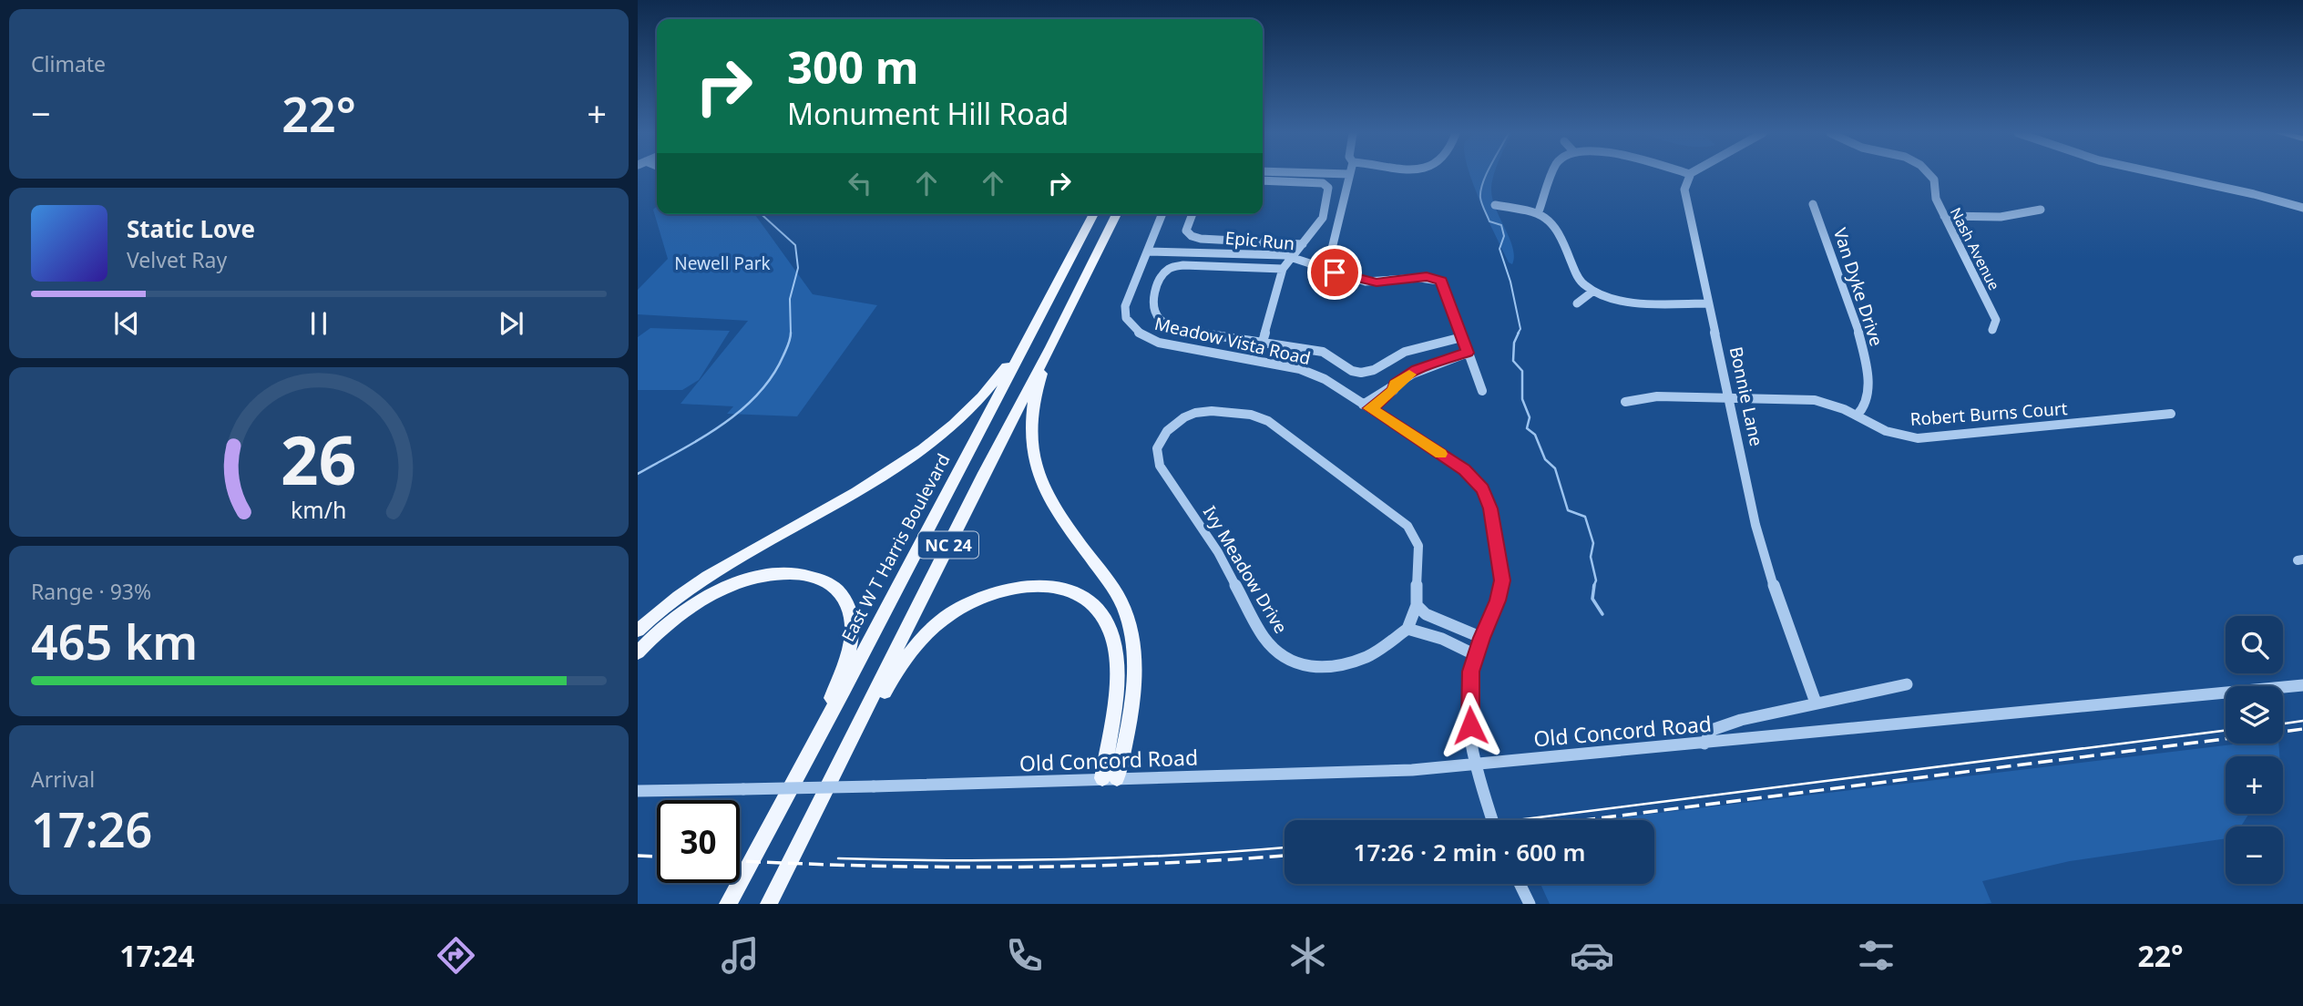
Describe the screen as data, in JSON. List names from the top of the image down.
{
  "streets": {
    "main road": ["NC 24", "East W T Harris Boulevard"],
    "street": [
      "Epic Run",
      "Nash Avenue",
      "Van Dyke Drive",
      "Meadow Vista Road",
      "Bonnie Lane",
      "Robert Burns Court",
      "Ivy Meadow Drive",
      "Old Concord Road"
    ]
  },
  "crossings": [
    ["Epic Run", "Meadow Vista Road"],
    ["Van Dyke Drive", "Robert Burns Court"],
    ["Meadow Vista Road", "Old Concord Road"],
    ["Bonnie Lane", "Robert Burns Court"]
  ],
  "parks": ["Newell Park"],
  "page": {
    "tile": [
      "Climate",
      ["Range · 93%", "465 km"],
      ["Arrival", "17:26"]
    ],
    "turn": ["300 m", "Monument Hill Road"],
    "heat": ["−", "22°", "+"],
    "song": ["Static Love", "Velvet Ray"],
    "map_buttons": ["+", "−"],
    "limit": "30",
    "trip": "17:26 · 2 min · 600 m",
    "tabs": ["17:24", "22°"],
    "gauge": ["26", "km/h"]
  }
}
